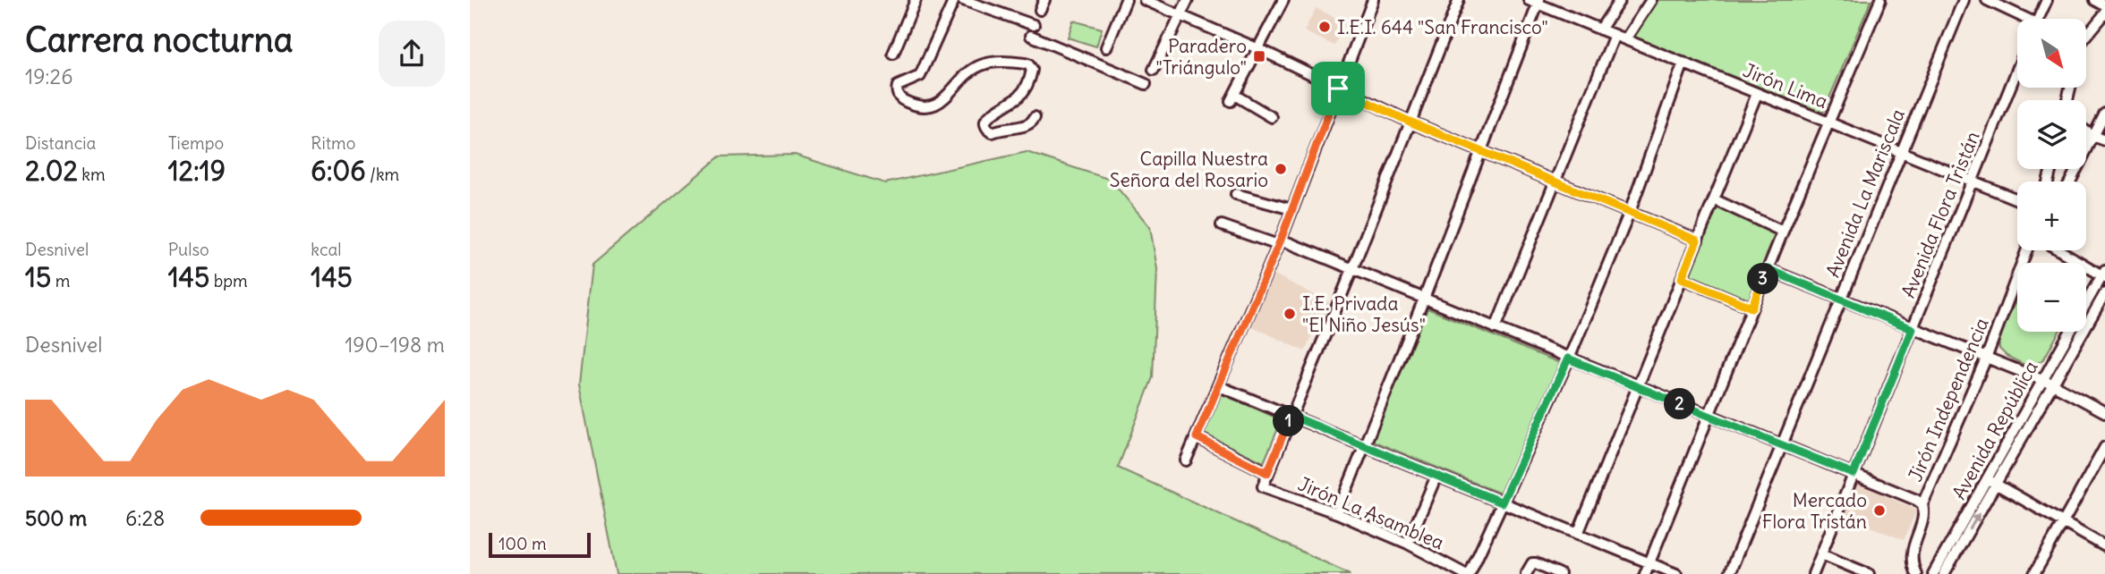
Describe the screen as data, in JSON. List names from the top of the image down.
{
  "streets": {
    "street": [
      "Jirón Lima",
      "Avenida La Mariscala",
      "Avenida Flora Tristán",
      "Jirón Independencia",
      "Avenida República",
      "Jirón La Asamblea"
    ]
  },
  "crossings": [
    ["Jirón Lima", "Avenida La Mariscala"],
    ["Jirón Lima", "Avenida Flora Tristán"]
  ],
  "places": {
    "other": [
      "I.E.I. 644 \"San Francisco\"",
      "Capilla Nuestra Señora del Rosario",
      "I.E. Privada \"El Niño Jesús\"",
      "Mercado Flora Tristán"
    ],
    "transit": ["Paradero \"Triángulo\""]
  },
  "scale_bar": "100 m",
  "north": "bottom right",
  "page": {
    "heading": ["Carrera nocturna", "19:26"],
    "map_buttons": ["+", "−"],
    "stats": [
      ["Distancia", "2.02 km"],
      ["Tiempo", "12:19"],
      ["Ritmo", "6:06 /km"],
      ["Desnivel", "15 m"],
      ["Pulso", "145 bpm"],
      ["kcal", "145"]
    ],
    "pins": ["3", "2", "1"],
    "chart": ["Desnivel", "190–198 m"],
    "list": [
      {
        "name": "500 m",
        "note": "6:28"
      }
    ],
    "scale": "100 m"
  }
}
